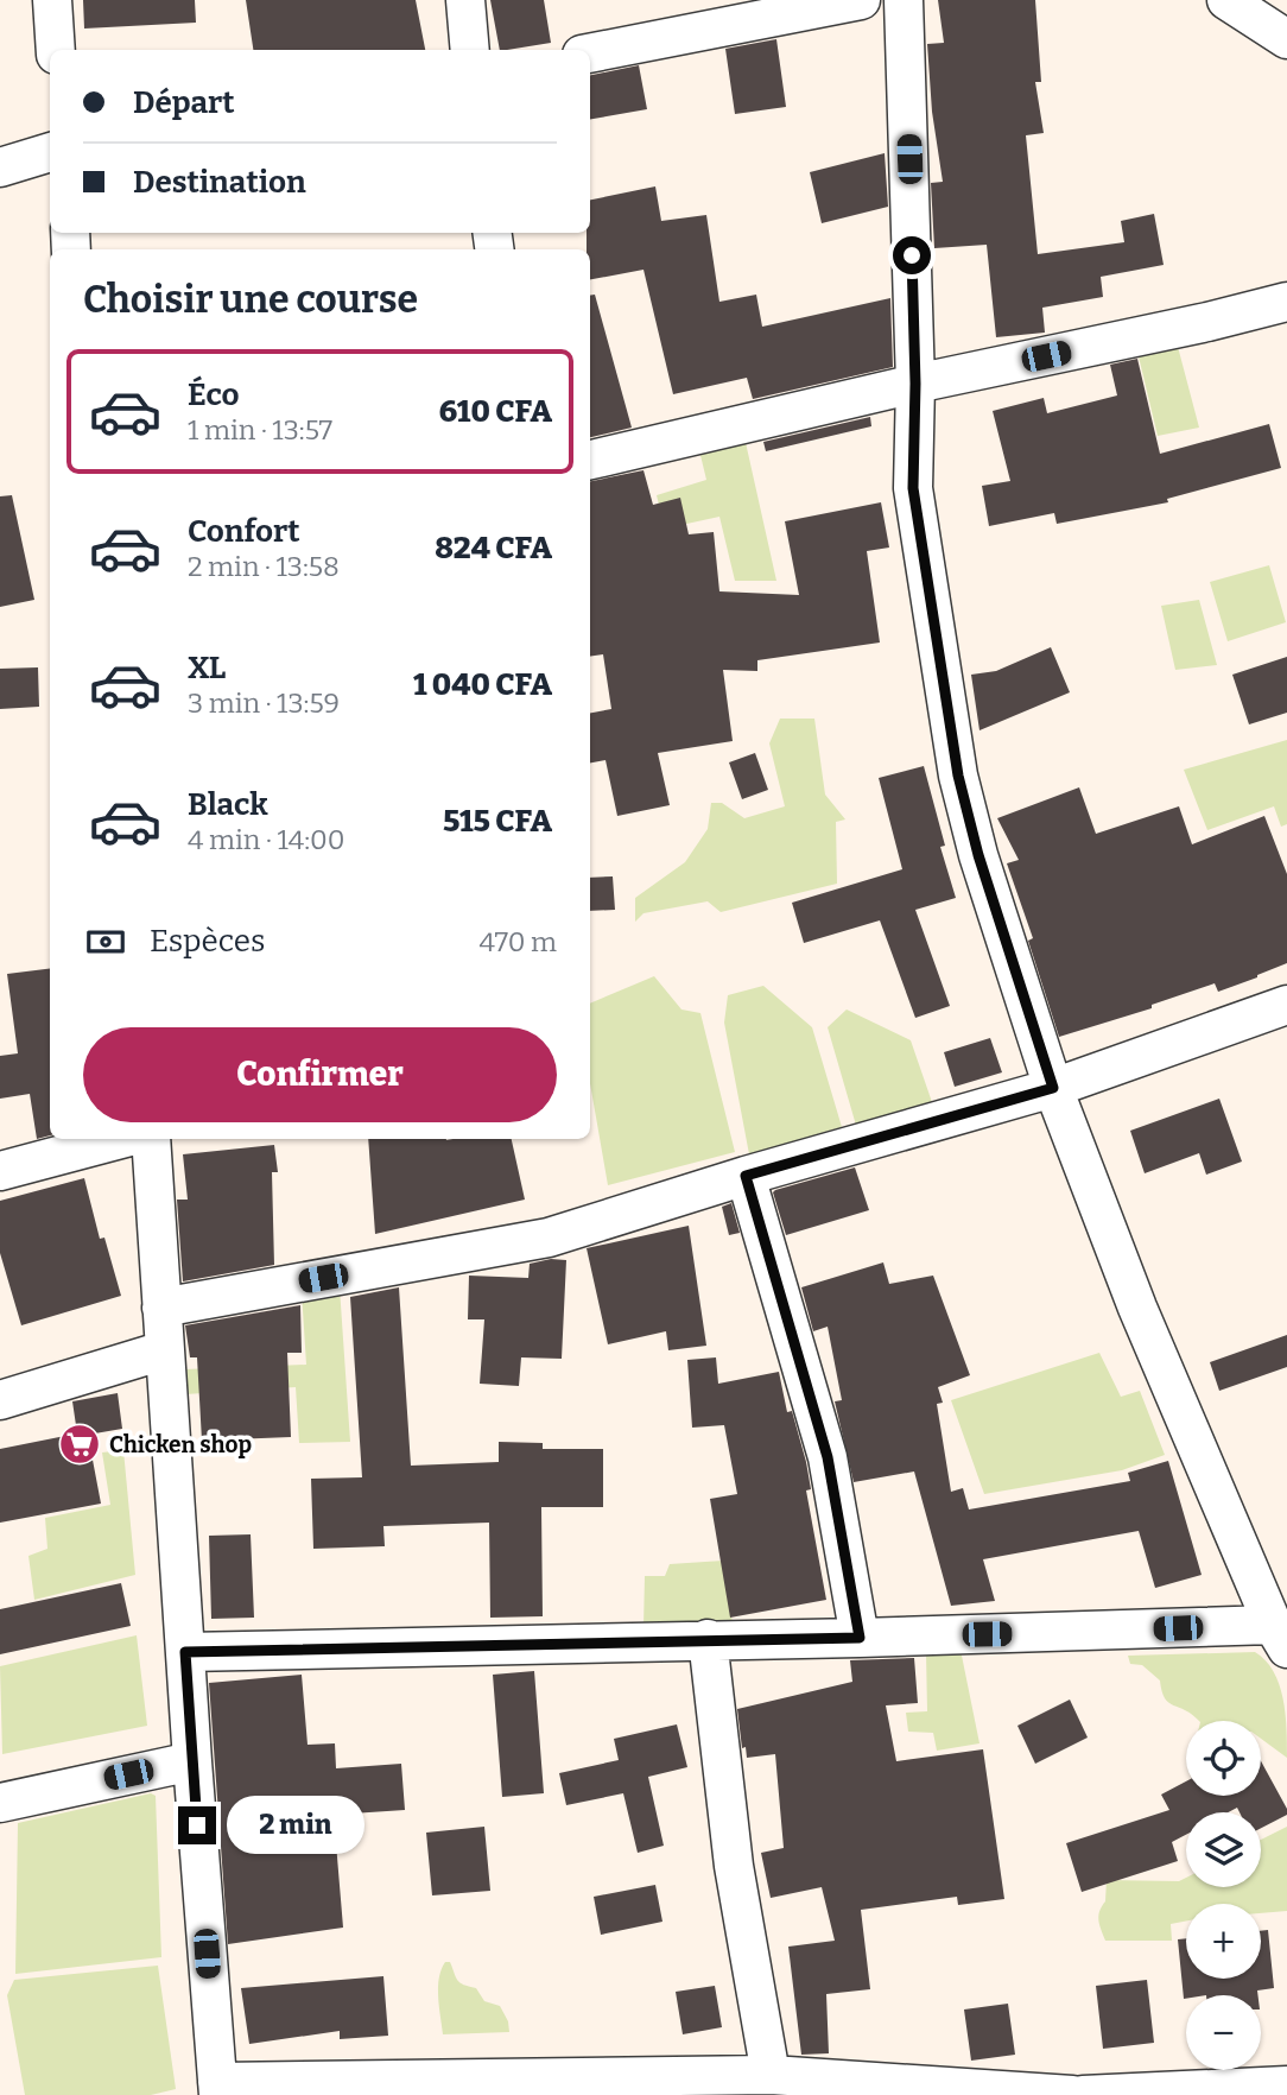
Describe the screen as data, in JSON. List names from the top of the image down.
{
  "places": {
    "supermarket": ["Chicken shop"]
  },
  "page": {
    "banner": ["Départ", "Destination"],
    "heading": "Choisir une course",
    "list": [
      {
        "name": "Éco",
        "note": "1 min · 13:57",
        "value": "610 CFA"
      },
      {
        "name": "Confort",
        "note": "2 min · 13:58",
        "value": "824 CFA"
      },
      {
        "name": "XL",
        "note": "3 min · 13:59",
        "value": "1 040 CFA"
      },
      {
        "name": "Black",
        "note": "4 min · 14:00",
        "value": "515 CFA"
      }
    ],
    "pay": ["Espèces", "470 m"],
    "buttons": "Confirmer",
    "map_buttons": ["+", "−"],
    "bubble": "2 min"
  }
}
